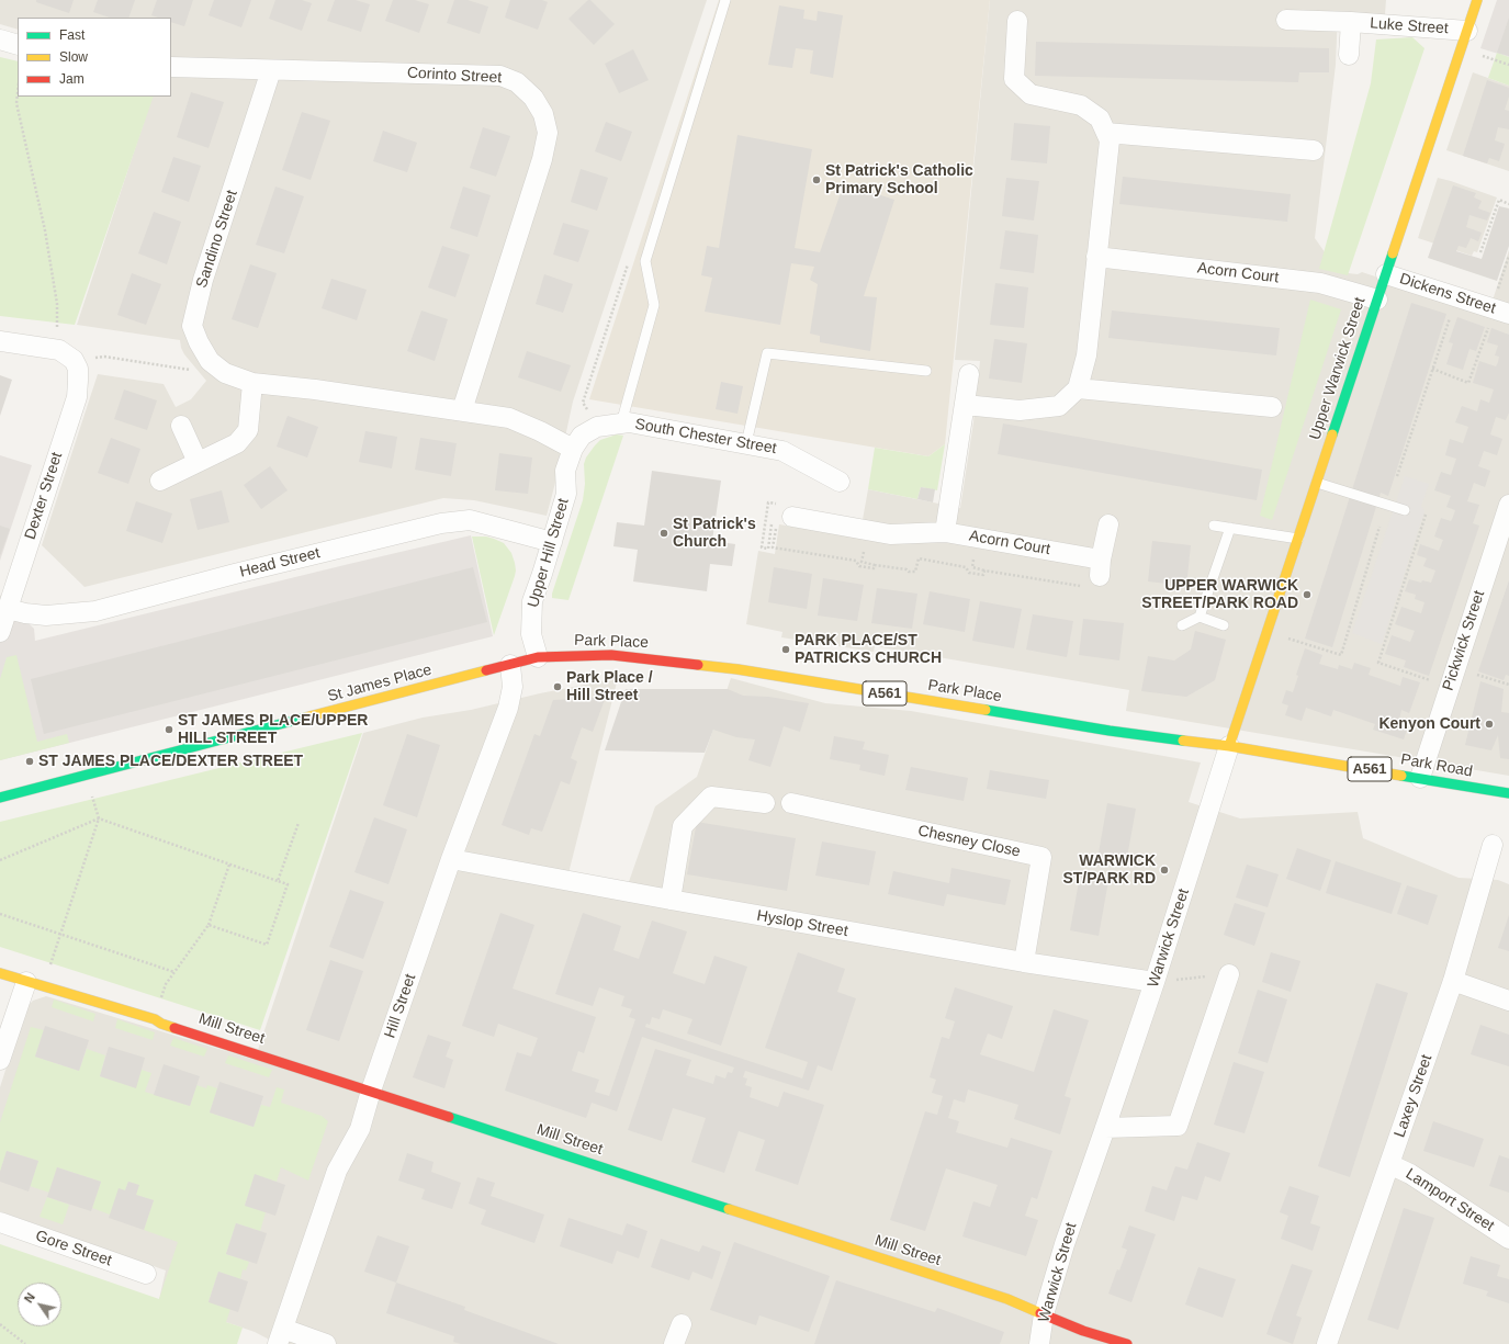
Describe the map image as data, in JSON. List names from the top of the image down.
{
  "streets": {
    "main road": [
      "Upper Warwick Street",
      "Park Place",
      "St James Place",
      "A561",
      "Park Road",
      "Mill Street"
    ],
    "street": [
      "Luke Street",
      "Corinto Street",
      "Sandino Street",
      "Acorn Court",
      "Dickens Street",
      "South Chester Street",
      "Dexter Street",
      "Upper Hill Street",
      "Head Street",
      "Pickwick Street",
      "Chesney Close",
      "Hyslop Street",
      "Warwick Street",
      "Hill Street",
      "Laxey Street",
      "Lamport Street",
      "Gore Street"
    ]
  },
  "crossings": [
    ["Luke Street", "Upper Warwick Street"],
    ["Corinto Street", "Sandino Street"],
    ["Sandino Street", "South Chester Street"],
    ["Sandino Street", "Upper Hill Street"],
    ["Acorn Court", "Upper Warwick Street"],
    ["Dickens Street", "Upper Warwick Street"],
    ["Upper Warwick Street", "Park Place"],
    ["Upper Warwick Street", "Park Road"],
    ["Upper Warwick Street", "Warwick Street"],
    ["South Chester Street", "Upper Hill Street"],
    ["Dexter Street", "Head Street"],
    ["Upper Hill Street", "Head Street"],
    ["Upper Hill Street", "Park Place"],
    ["Upper Hill Street", "St James Place"],
    ["Pickwick Street", "Park Road"],
    ["Park Place", "St James Place"],
    ["Park Place", "Park Road"],
    ["Park Place", "Warwick Street"],
    ["St James Place", "Hill Street"],
    ["Park Road", "Warwick Street"],
    ["Chesney Close", "Hyslop Street"],
    ["Hyslop Street", "Warwick Street"],
    ["Hyslop Street", "Hill Street"],
    ["Warwick Street", "Mill Street"],
    ["Hill Street", "Mill Street"],
    ["Laxey Street", "Lamport Street"]
  ],
  "places": [
    "St Patrick's Catholic Primary School",
    "St Patrick's Church",
    "UPPER WARWICK STREET/PARK ROAD",
    "PARK PLACE/ST PATRICKS CHURCH",
    "Park Place / Hill Street",
    "Kenyon Court",
    "ST JAMES PLACE/UPPER HILL STREET",
    "ST JAMES PLACE/DEXTER STREET",
    "WARWICK ST/PARK RD"
  ],
  "legend": ["Fast", "Slow", "Jam"],
  "north": "top left"
}
